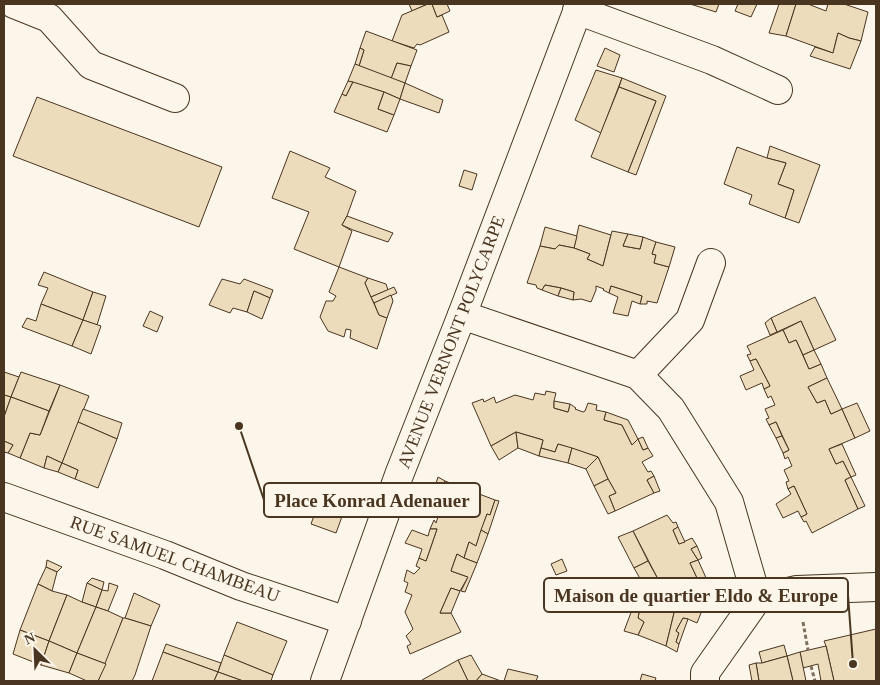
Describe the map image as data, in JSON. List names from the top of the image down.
{
  "streets": {
    "street": ["AVENUE VERNONT POLYCARPE", "RUE SAMUEL CHAMBEAU"]
  },
  "crossings": [
    ["AVENUE VERNONT POLYCARPE", "RUE SAMUEL CHAMBEAU"]
  ],
  "places": ["Place Konrad Adenauer", "Maison de quartier Eldo & Europe"],
  "north": "top left"
}
